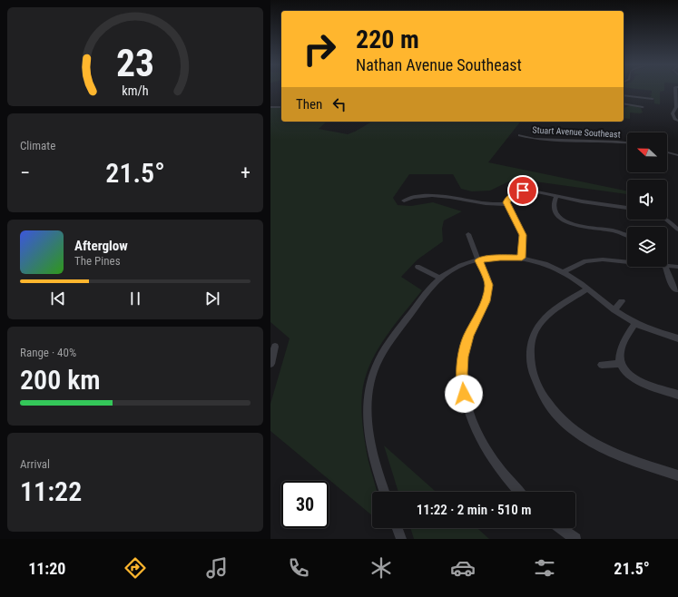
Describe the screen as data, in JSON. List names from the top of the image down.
{
  "streets": {
    "street": ["Stuart Avenue Southeast"]
  },
  "north": "left",
  "page": {
    "turn": ["220 m", "Nathan Avenue Southeast"],
    "then": "Then",
    "tile": [
      "Climate",
      ["Range · 40%", "200 km"],
      ["Arrival", "11:22"]
    ],
    "heat": ["−", "21.5°", "+"],
    "song": ["Afterglow", "The Pines"],
    "limit": "30",
    "trip": "11:22 · 2 min · 510 m",
    "tabs": ["11:20", "21.5°"],
    "gauge": ["23", "km/h"]
  }
}
